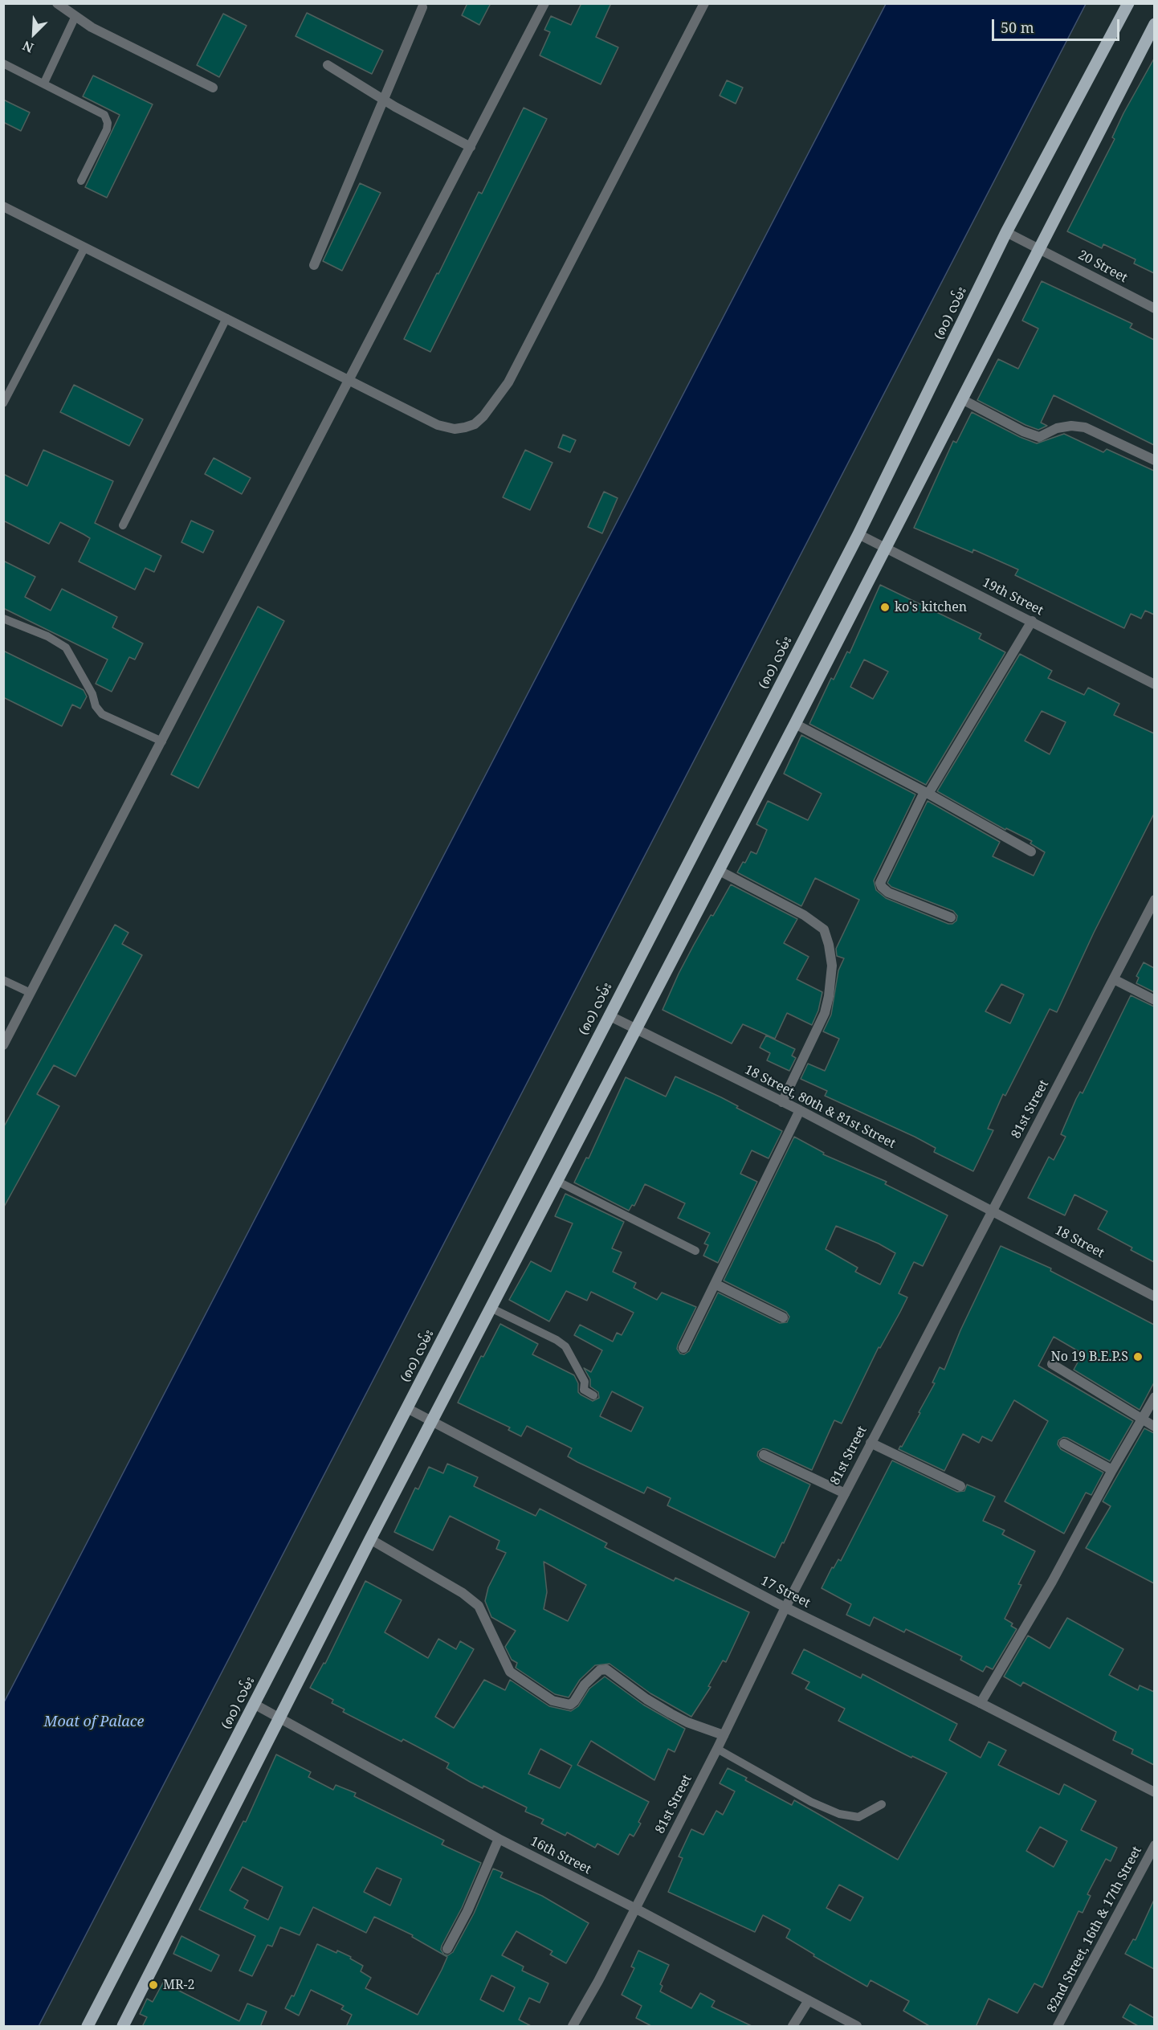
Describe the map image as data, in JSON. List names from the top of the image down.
{
  "streets": {
    "main road": ["(၈၀) လမ်း"],
    "street": [
      "20 Street",
      "19th Street",
      "18 Street, 80th & 81st Street",
      "81st Street",
      "18 Street",
      "17 Street",
      "16th Street",
      "82nd Street, 16th & 17th Street"
    ]
  },
  "crossings": [
    ["20 Street", "(၈၀) လမ်း"],
    ["(၈၀) လမ်း", "19th Street"],
    ["(၈၀) လမ်း", "17 Street"],
    ["(၈၀) လမ်း", "16th Street"],
    ["18 Street, 80th & 81st Street", "81st Street"],
    ["18 Street, 80th & 81st Street", "18 Street"],
    ["81st Street", "18 Street"],
    ["81st Street", "17 Street"],
    ["81st Street", "16th Street"]
  ],
  "water": ["Moat of Palace"],
  "places": ["ko's kitchen", "No 19 B.E.P.S", "MR-2"],
  "scale_bar": "50 m",
  "north": "bottom left"
}
